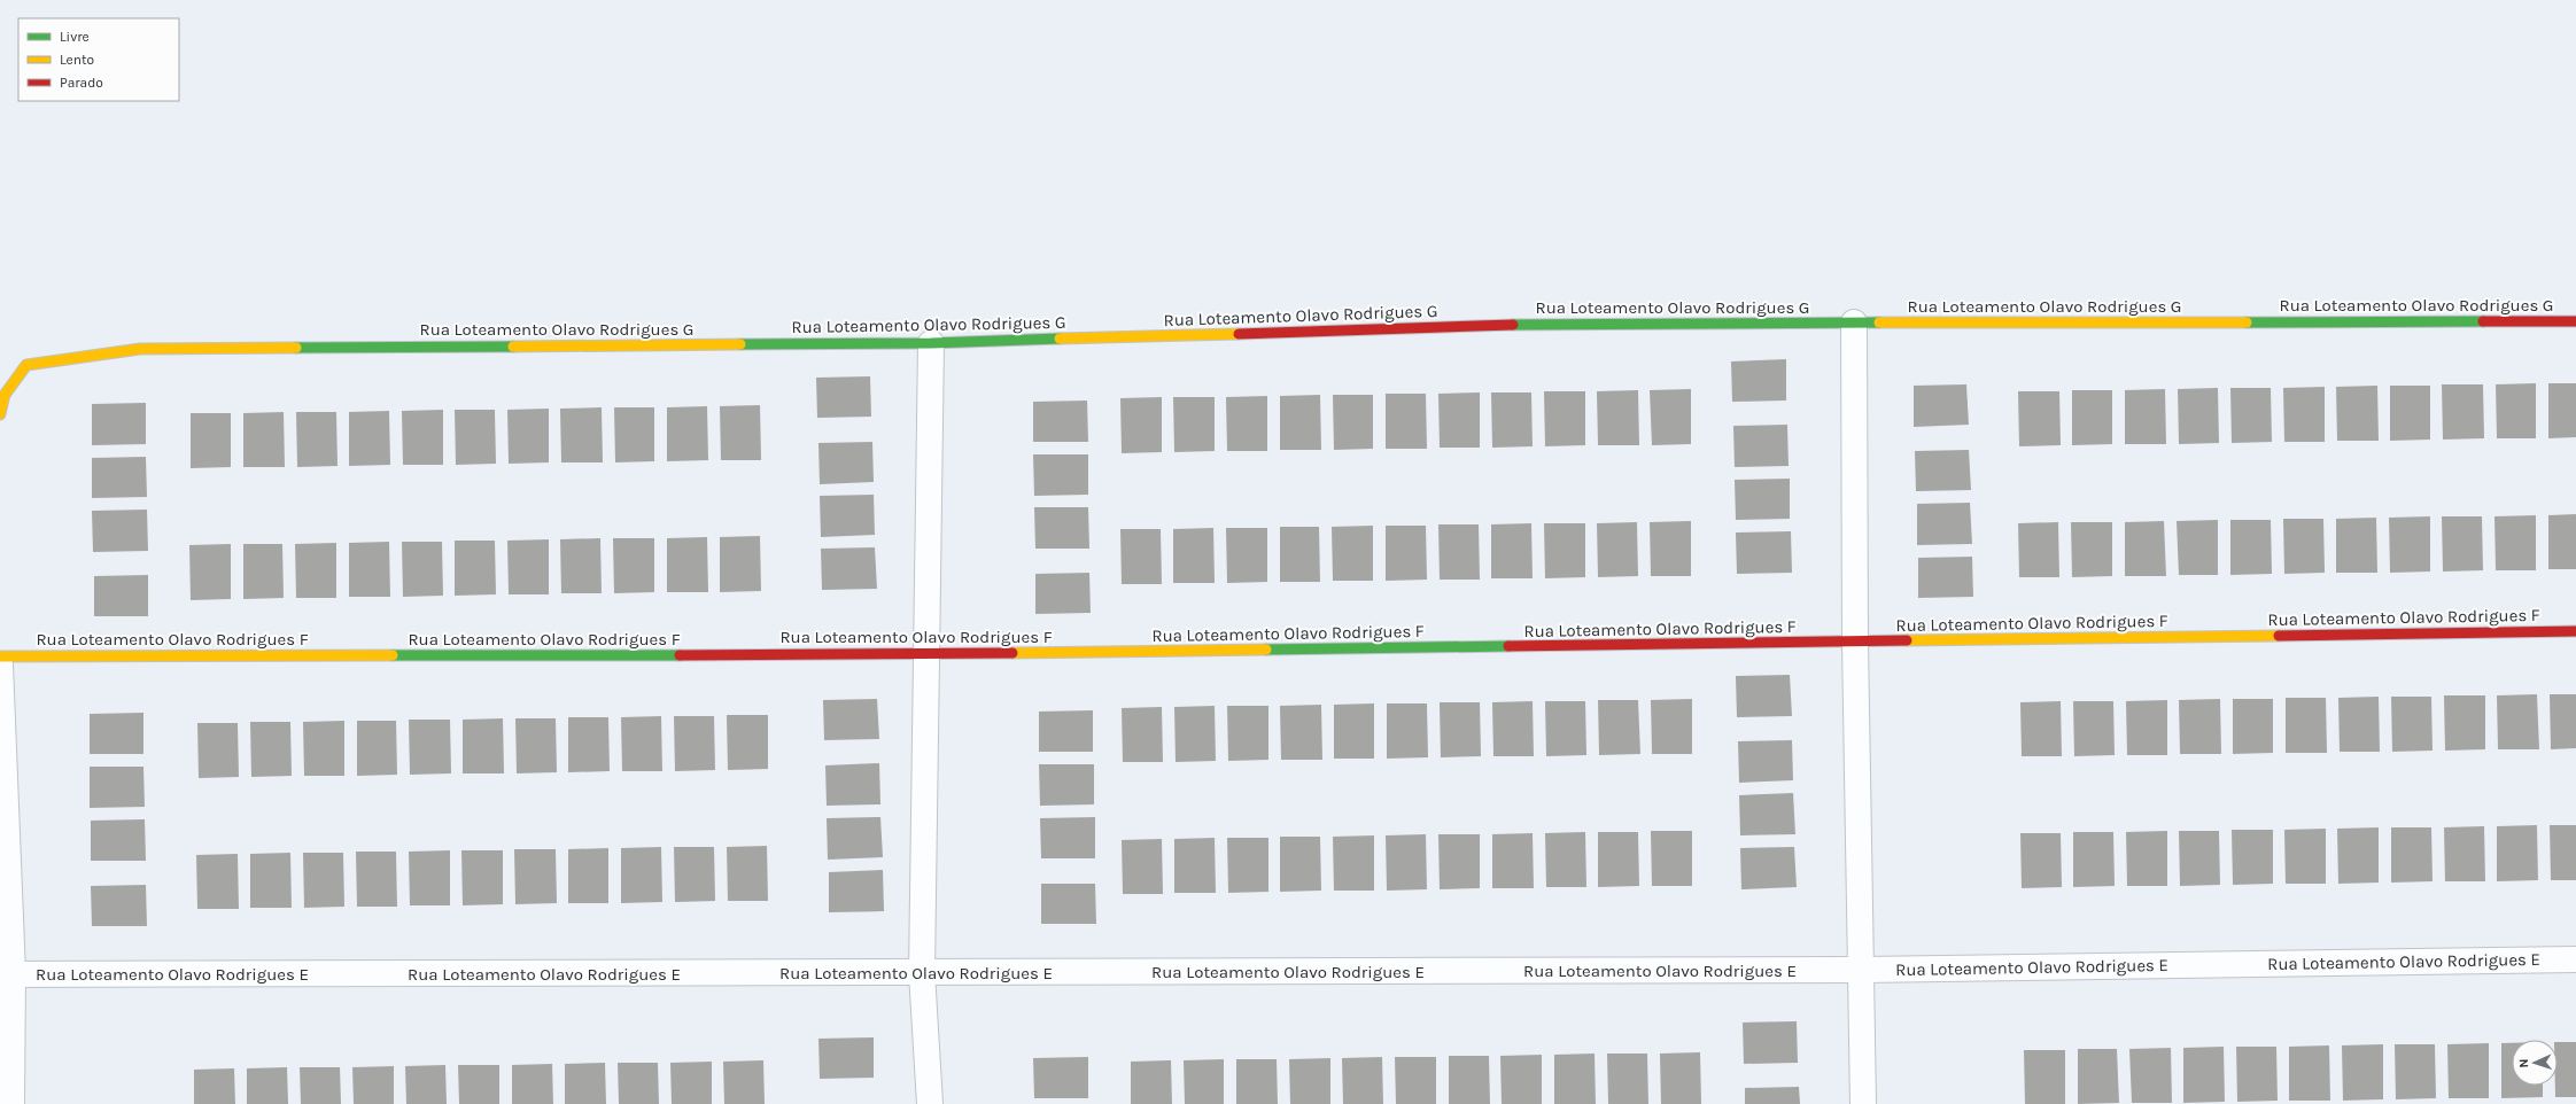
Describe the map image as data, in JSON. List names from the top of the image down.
{
  "streets": {
    "street": ["Rua Loteamento Olavo Rodrigues G", "Rua Loteamento Olavo Rodrigues F", "Rua Loteamento Olavo Rodrigues E"]
  },
  "legend": ["Livre", "Lento", "Parado"],
  "north": "left"
}
